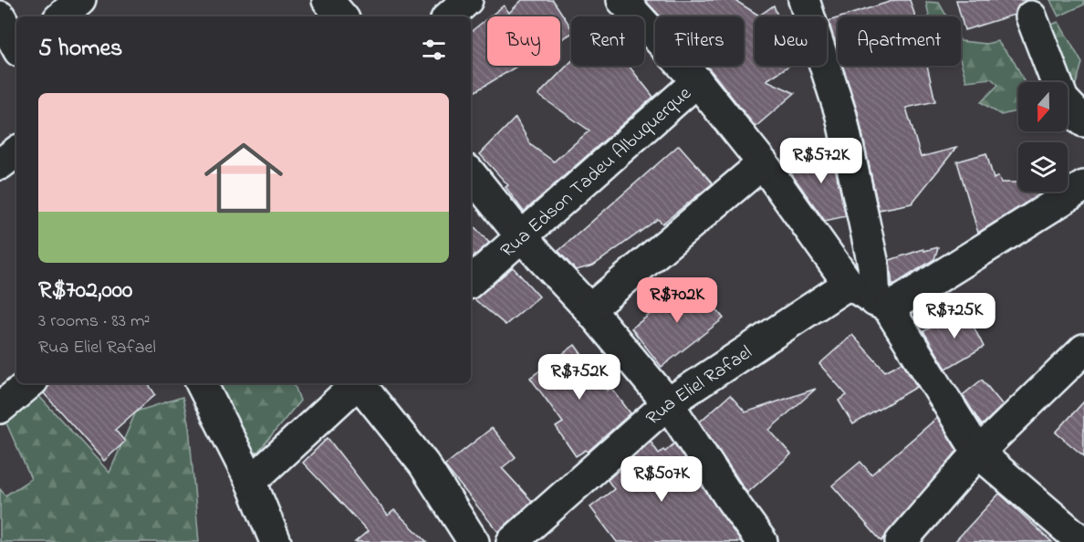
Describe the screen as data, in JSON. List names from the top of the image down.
{
  "streets": {
    "street": ["Rua Edson Tadeu Albuquerque", "Rua Eliel Rafael"]
  },
  "north": "bottom",
  "page": {
    "chip": [
      "Buy",
      "Rent",
      "Filters",
      "New",
      "Apartment"
    ],
    "heading": "5 homes",
    "list": [
      {
        "name": "R$702,000",
        "note": "3 rooms · 83 m² · Rua Eliel Rafael"
      }
    ],
    "price": [
      "R$572K",
      "R$702K",
      "R$725K",
      "R$752K",
      "R$507K"
    ]
  }
}
